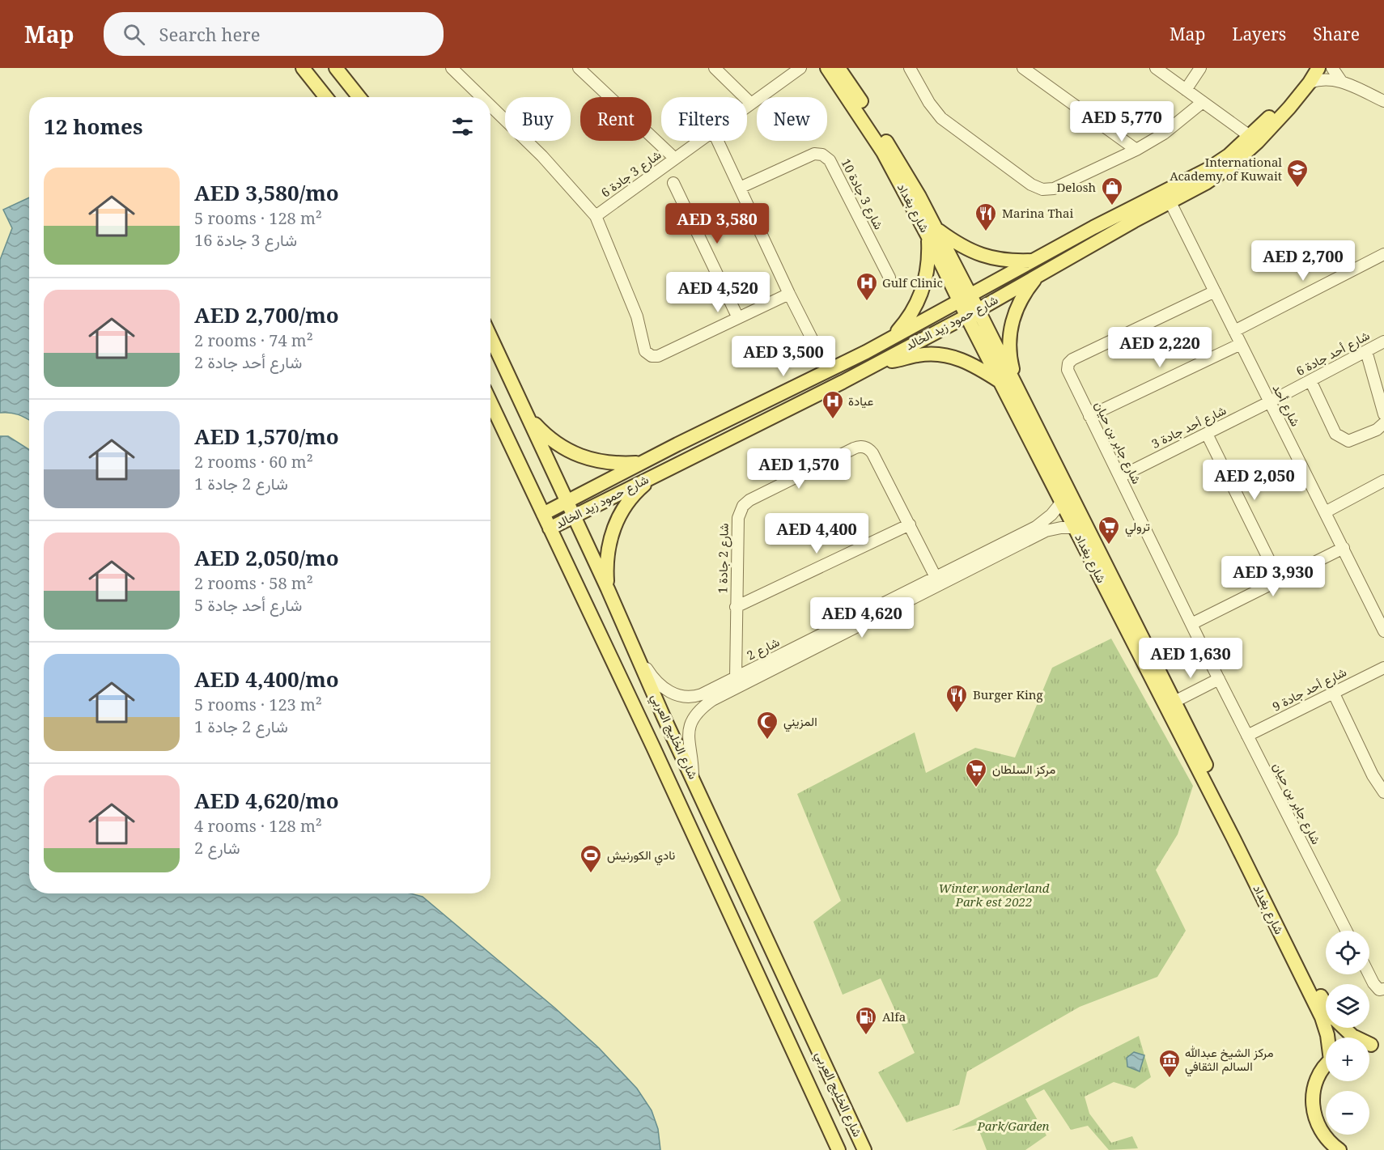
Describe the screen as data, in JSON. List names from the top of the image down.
{
  "streets": {
    "main road": ["شارع بغداد", "شارع حمود زيد الخالد", "شارع الخليج العربي"],
    "street": [
      "شارع 3 جادة 6",
      "شارع 3 جادة 10",
      "شارع أحد جادة 6",
      "شارع أحد",
      "شارع أحد جادة 3",
      "شارع جابر بن حيان",
      "شارع 2 جادة 1",
      "شارع 2",
      "شارع أحد جادة 9"
    ]
  },
  "crossings": [
    ["شارع بغداد", "شارع حمود زيد الخالد"],
    ["شارع بغداد", "شارع 2"],
    ["شارع حمود زيد الخالد", "شارع أحد"],
    ["شارع حمود زيد الخالد", "شارع الخليج العربي"],
    ["شارع أحد جادة 6", "شارع أحد"],
    ["شارع أحد جادة 6", "شارع أحد جادة 3"],
    ["شارع أحد", "شارع أحد جادة 3"],
    ["شارع أحد", "شارع جابر بن حيان"],
    ["شارع أحد جادة 3", "شارع جابر بن حيان"],
    ["شارع جابر بن حيان", "شارع أحد جادة 9"],
    ["شارع 2 جادة 1", "شارع 2"],
    ["شارع 2", "شارع الخليج العربي"]
  ],
  "parks": ["Winter wonderland Park est 2022", "Park/Garden"],
  "places": {
    "school or university": ["International Academy of Kuwait"],
    "shop": ["Delosh"],
    "restaurant": ["Marina Thai", "Burger King"],
    "hospital": ["Gulf Clinic", "عيادة"],
    "supermarket": ["ترولي", "مركز السلطان"],
    "mosque": ["المزيني"],
    "sports": ["نادي الكورنيش"],
    "fuel station": ["Alfa"],
    "museum": ["مركز الشيخ عبدالله السالم الثقافي"]
  },
  "page": {
    "header": "Map",
    "search": "Search here",
    "nav": ["Map", "Layers", "Share"],
    "chip": [
      "Buy",
      "Rent",
      "Filters",
      "New"
    ],
    "heading": "12 homes",
    "price": [
      "AED 5,770",
      "AED 3,580",
      "AED 2,700",
      "AED 4,520",
      "AED 2,220",
      "AED 3,500",
      "AED 1,570",
      "AED 2,050",
      "AED 4,400",
      "AED 3,930",
      "AED 4,620",
      "AED 1,630"
    ],
    "list": [
      {
        "name": "AED 3,580/mo",
        "note": "5 rooms · 128 m² · شارع 3 جادة 16"
      },
      {
        "name": "AED 2,700/mo",
        "note": "2 rooms · 74 m² · شارع أحد جادة 2"
      },
      {
        "name": "AED 1,570/mo",
        "note": "2 rooms · 60 m² · شارع 2 جادة 1"
      },
      {
        "name": "AED 2,050/mo",
        "note": "2 rooms · 58 m² · شارع أحد جادة 5"
      },
      {
        "name": "AED 4,400/mo",
        "note": "5 rooms · 123 m² · شارع 2 جادة 1"
      },
      {
        "name": "AED 4,620/mo",
        "note": "4 rooms · 128 m² · شارع 2"
      }
    ],
    "map_buttons": ["+", "−"]
  }
}
